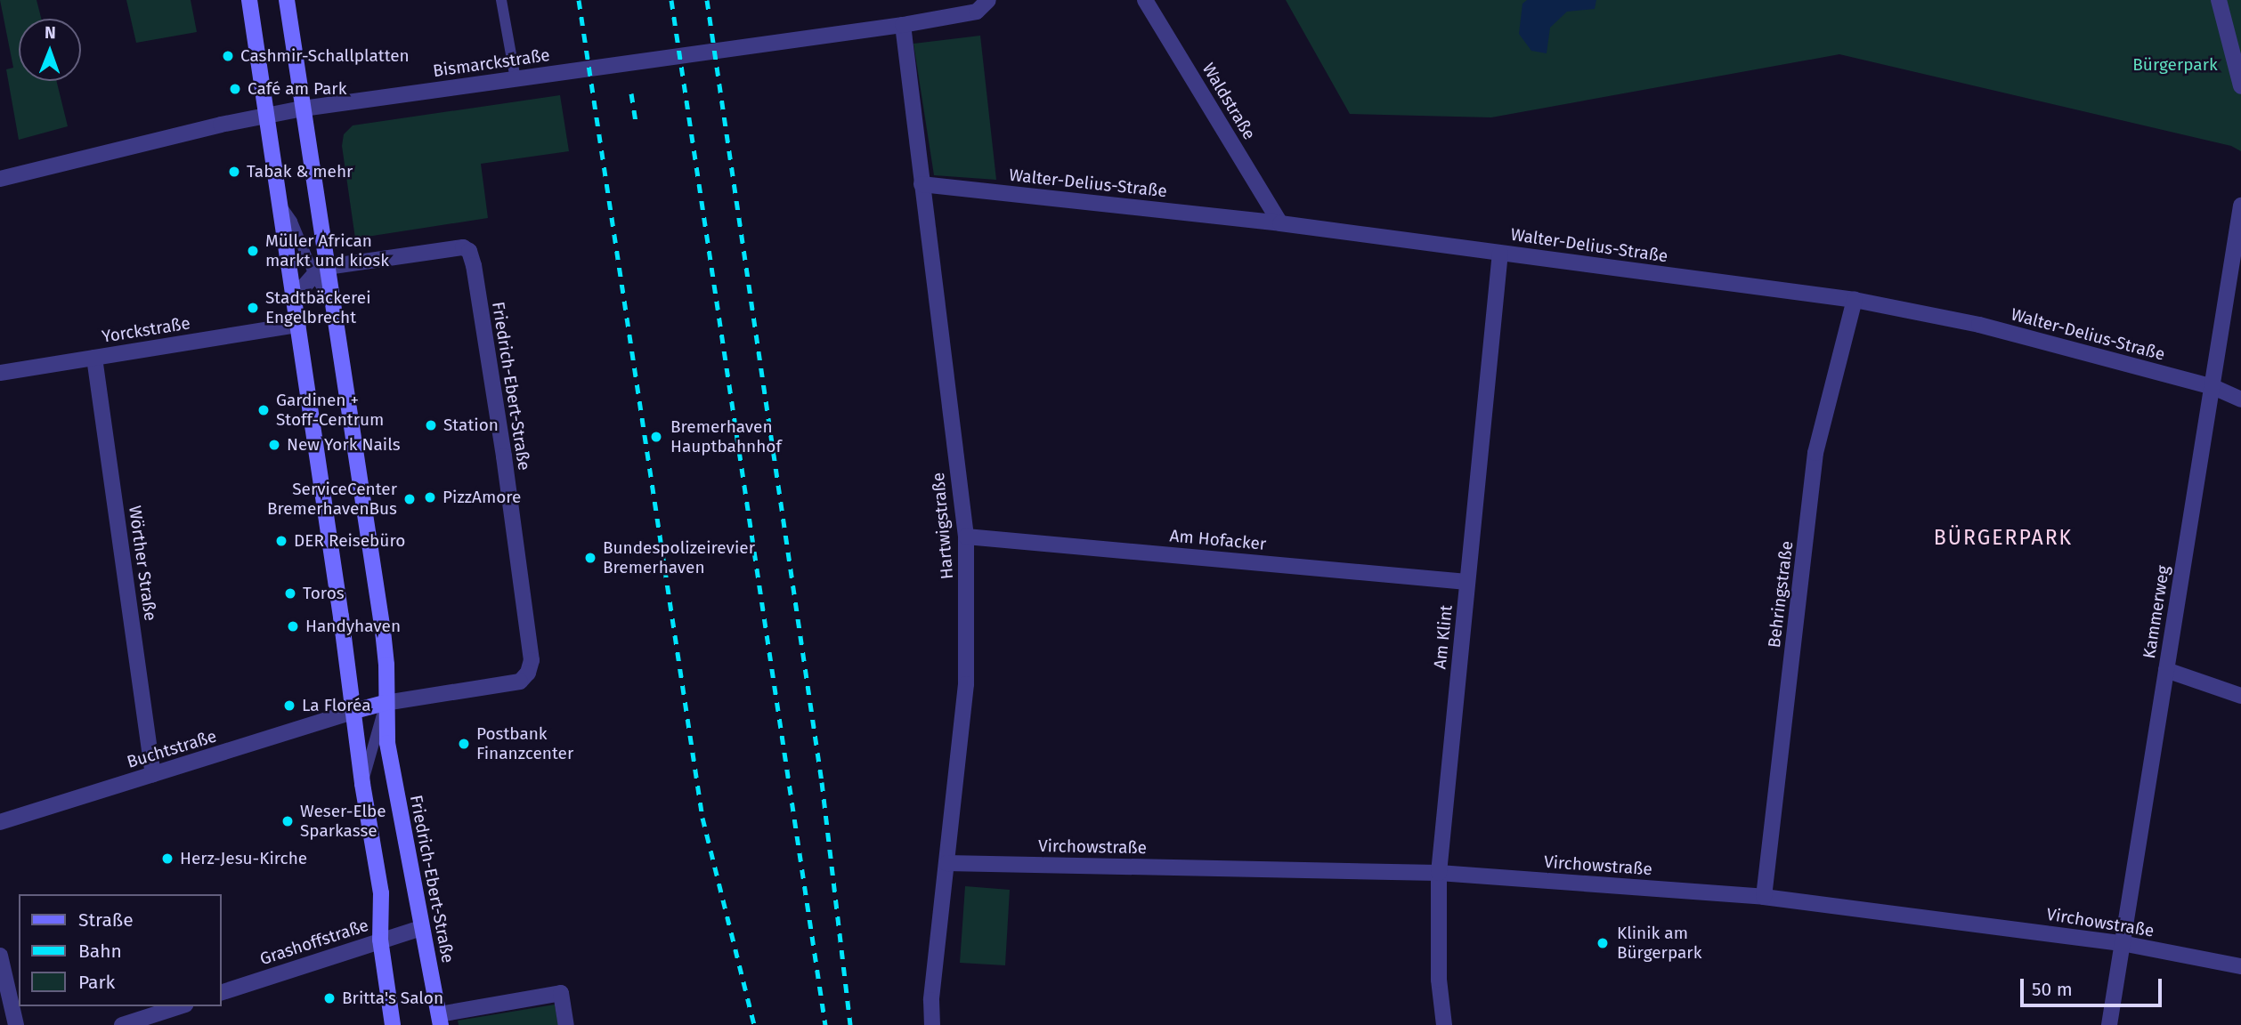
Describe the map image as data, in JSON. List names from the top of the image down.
{
  "streets": {
    "main road": ["Friedrich-Ebert-Straße"],
    "street": [
      "Bismarckstraße",
      "Waldstraße",
      "Walter-Delius-Straße",
      "Yorckstraße",
      "Hartwigstraße",
      "Am Hofacker",
      "Wörther Straße",
      "Behringstraße",
      "Kammerweg",
      "Am Klint",
      "Buchtstraße",
      "Virchowstraße",
      "Grashoffstraße"
    ]
  },
  "crossings": [
    ["Bismarckstraße", "Friedrich-Ebert-Straße"],
    ["Bismarckstraße", "Hartwigstraße"],
    ["Waldstraße", "Walter-Delius-Straße"],
    ["Walter-Delius-Straße", "Hartwigstraße"],
    ["Walter-Delius-Straße", "Behringstraße"],
    ["Walter-Delius-Straße", "Kammerweg"],
    ["Walter-Delius-Straße", "Am Klint"],
    ["Yorckstraße", "Friedrich-Ebert-Straße"],
    ["Yorckstraße", "Wörther Straße"],
    ["Friedrich-Ebert-Straße", "Buchtstraße"],
    ["Friedrich-Ebert-Straße", "Grashoffstraße"],
    ["Hartwigstraße", "Am Hofacker"],
    ["Hartwigstraße", "Virchowstraße"],
    ["Am Hofacker", "Am Klint"],
    ["Wörther Straße", "Buchtstraße"],
    ["Behringstraße", "Virchowstraße"],
    ["Kammerweg", "Virchowstraße"],
    ["Am Klint", "Virchowstraße"]
  ],
  "districts": ["BÜRGERPARK"],
  "parks": ["Bürgerpark"],
  "places": [
    "Cashmir-Schallplatten",
    "Café am Park",
    "Tabak & mehr",
    "Müller African markt und kiosk",
    "Stadtbäckerei Engelbrecht",
    "Gardinen + Stoff-Centrum",
    "Station",
    "Bremerhaven Hauptbahnhof",
    "New York Nails",
    "PizzAmore",
    "ServiceCenter BremerhavenBus",
    "DER Reisebüro",
    "Bundespolizeirevier Bremerhaven",
    "Toros",
    "Handyhaven",
    "La Floréa",
    "Postbank Finanzcenter",
    "Weser-Elbe Sparkasse",
    "Herz-Jesu-Kirche",
    "Klinik am Bürgerpark",
    "Britta's Salon"
  ],
  "legend": ["Straße", "Bahn", "Park"],
  "scale_bar": "50 m",
  "north": "top"
}
